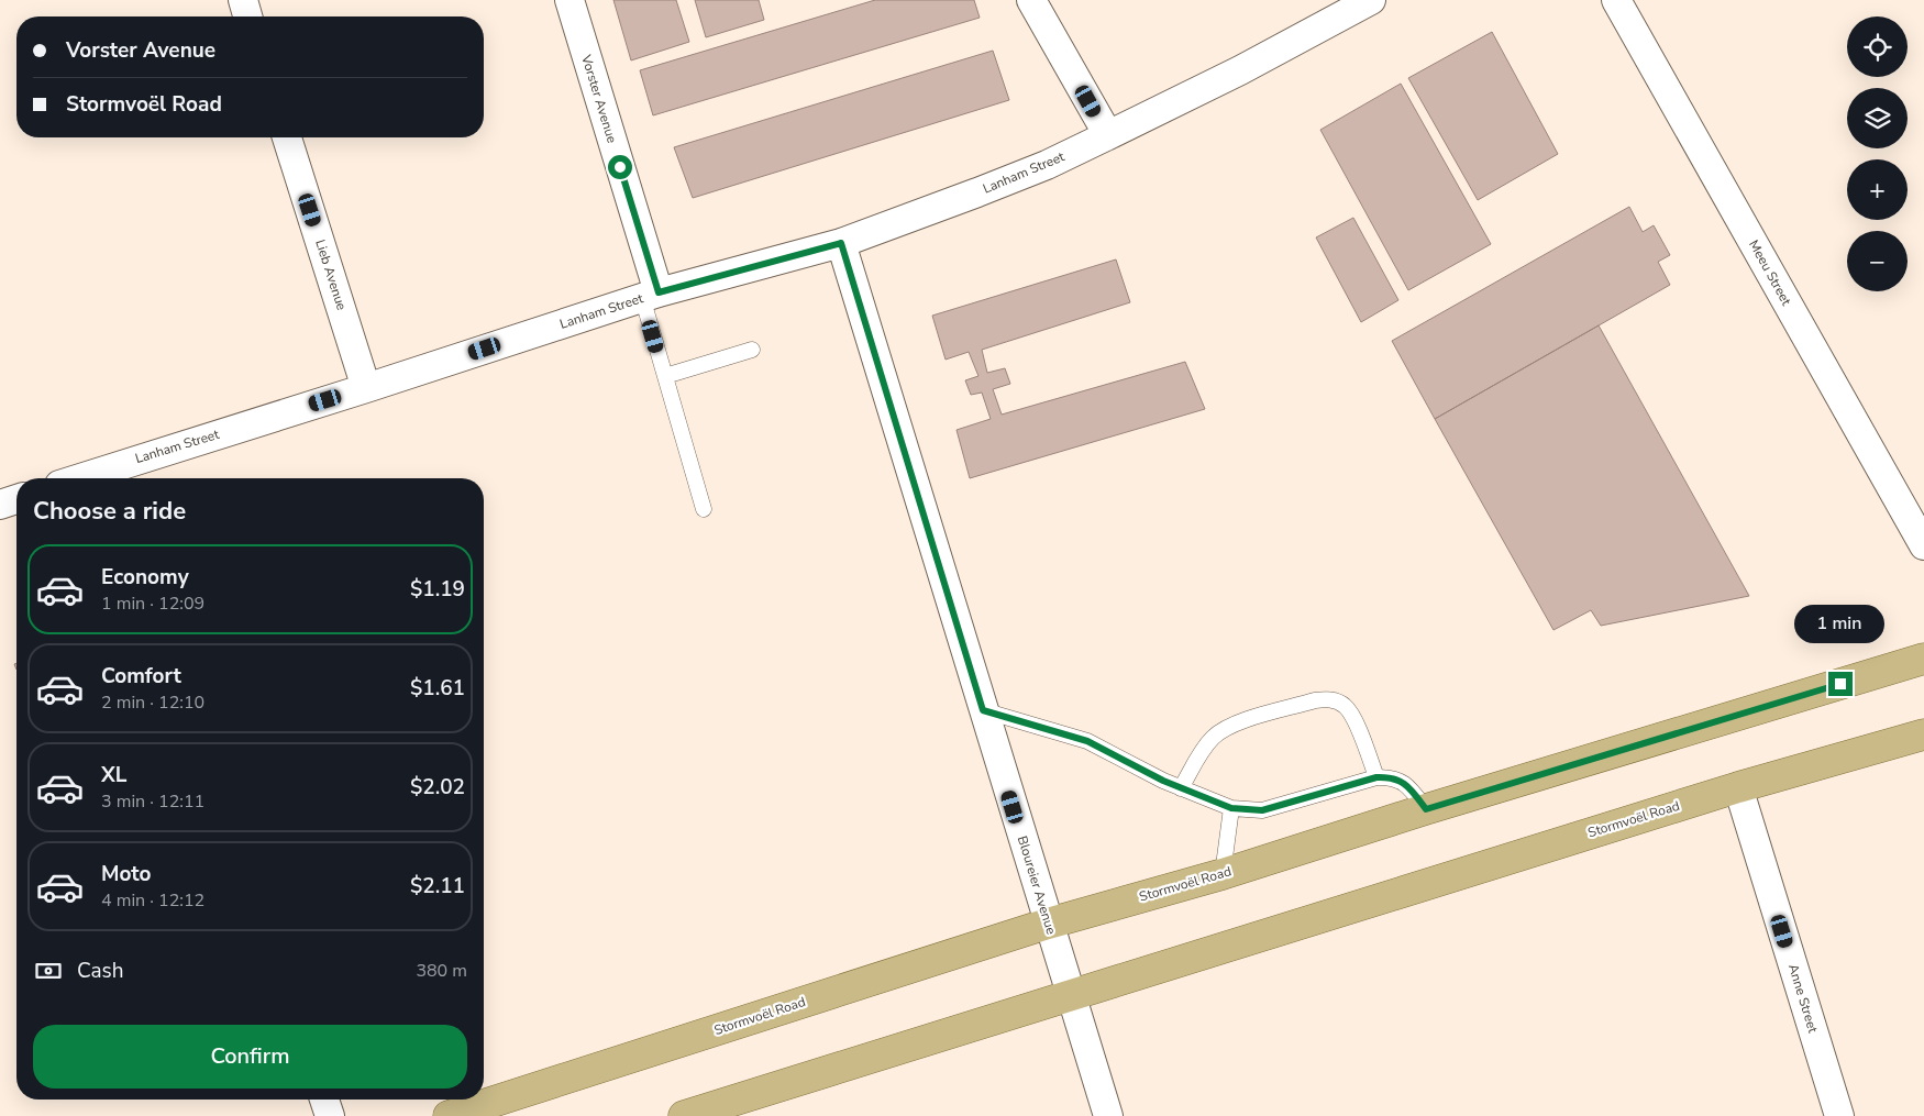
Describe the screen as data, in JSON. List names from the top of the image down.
{
  "streets": {
    "main road": ["Stormvoël Road"],
    "street": [
      "Vorster Avenue",
      "Lanham Street",
      "Meeu Street",
      "Lieb Avenue",
      "Bloureier Avenue",
      "Anne Street"
    ]
  },
  "crossings": [
    ["Vorster Avenue", "Lanham Street"],
    ["Lanham Street", "Lieb Avenue"],
    ["Lanham Street", "Bloureier Avenue"],
    ["Stormvoël Road", "Bloureier Avenue"],
    ["Stormvoël Road", "Anne Street"]
  ],
  "page": {
    "map_buttons": ["+", "−"],
    "banner": ["Vorster Avenue", "Stormvoël Road"],
    "heading": "Choose a ride",
    "list": [
      {
        "name": "Economy",
        "note": "1 min · 12:09",
        "value": "$1.19"
      },
      {
        "name": "Comfort",
        "note": "2 min · 12:10",
        "value": "$1.61"
      },
      {
        "name": "XL",
        "note": "3 min · 12:11",
        "value": "$2.02"
      },
      {
        "name": "Moto",
        "note": "4 min · 12:12",
        "value": "$2.11"
      }
    ],
    "bubble": "1 min",
    "pay": ["Cash", "380 m"],
    "buttons": "Confirm"
  }
}
